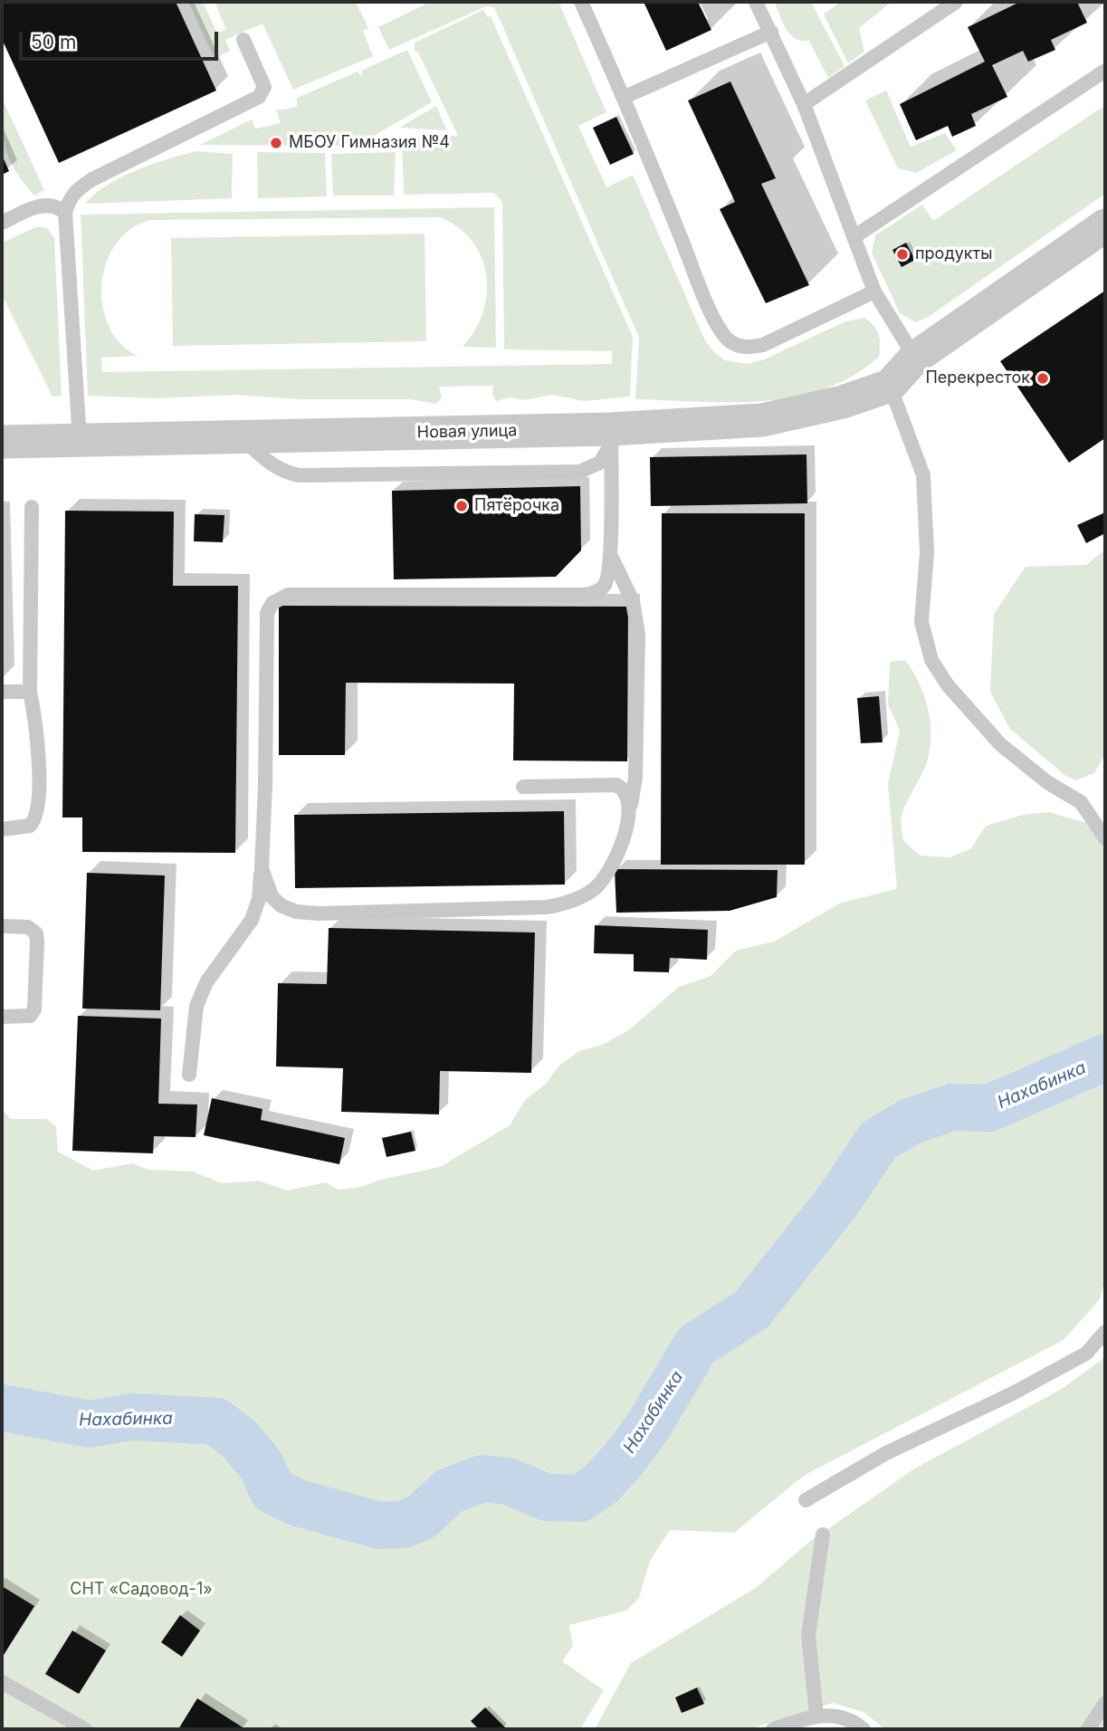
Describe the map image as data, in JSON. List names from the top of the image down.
{
  "streets": {
    "street": ["Новая улица"]
  },
  "water": ["Нахабинка"],
  "parks": ["СНТ «Садовод-1»"],
  "places": [
    "МБОУ Гимназия №4",
    "продукты",
    "Перекресток",
    "Пятёрочка"
  ],
  "scale_bar": "50 m"
}
